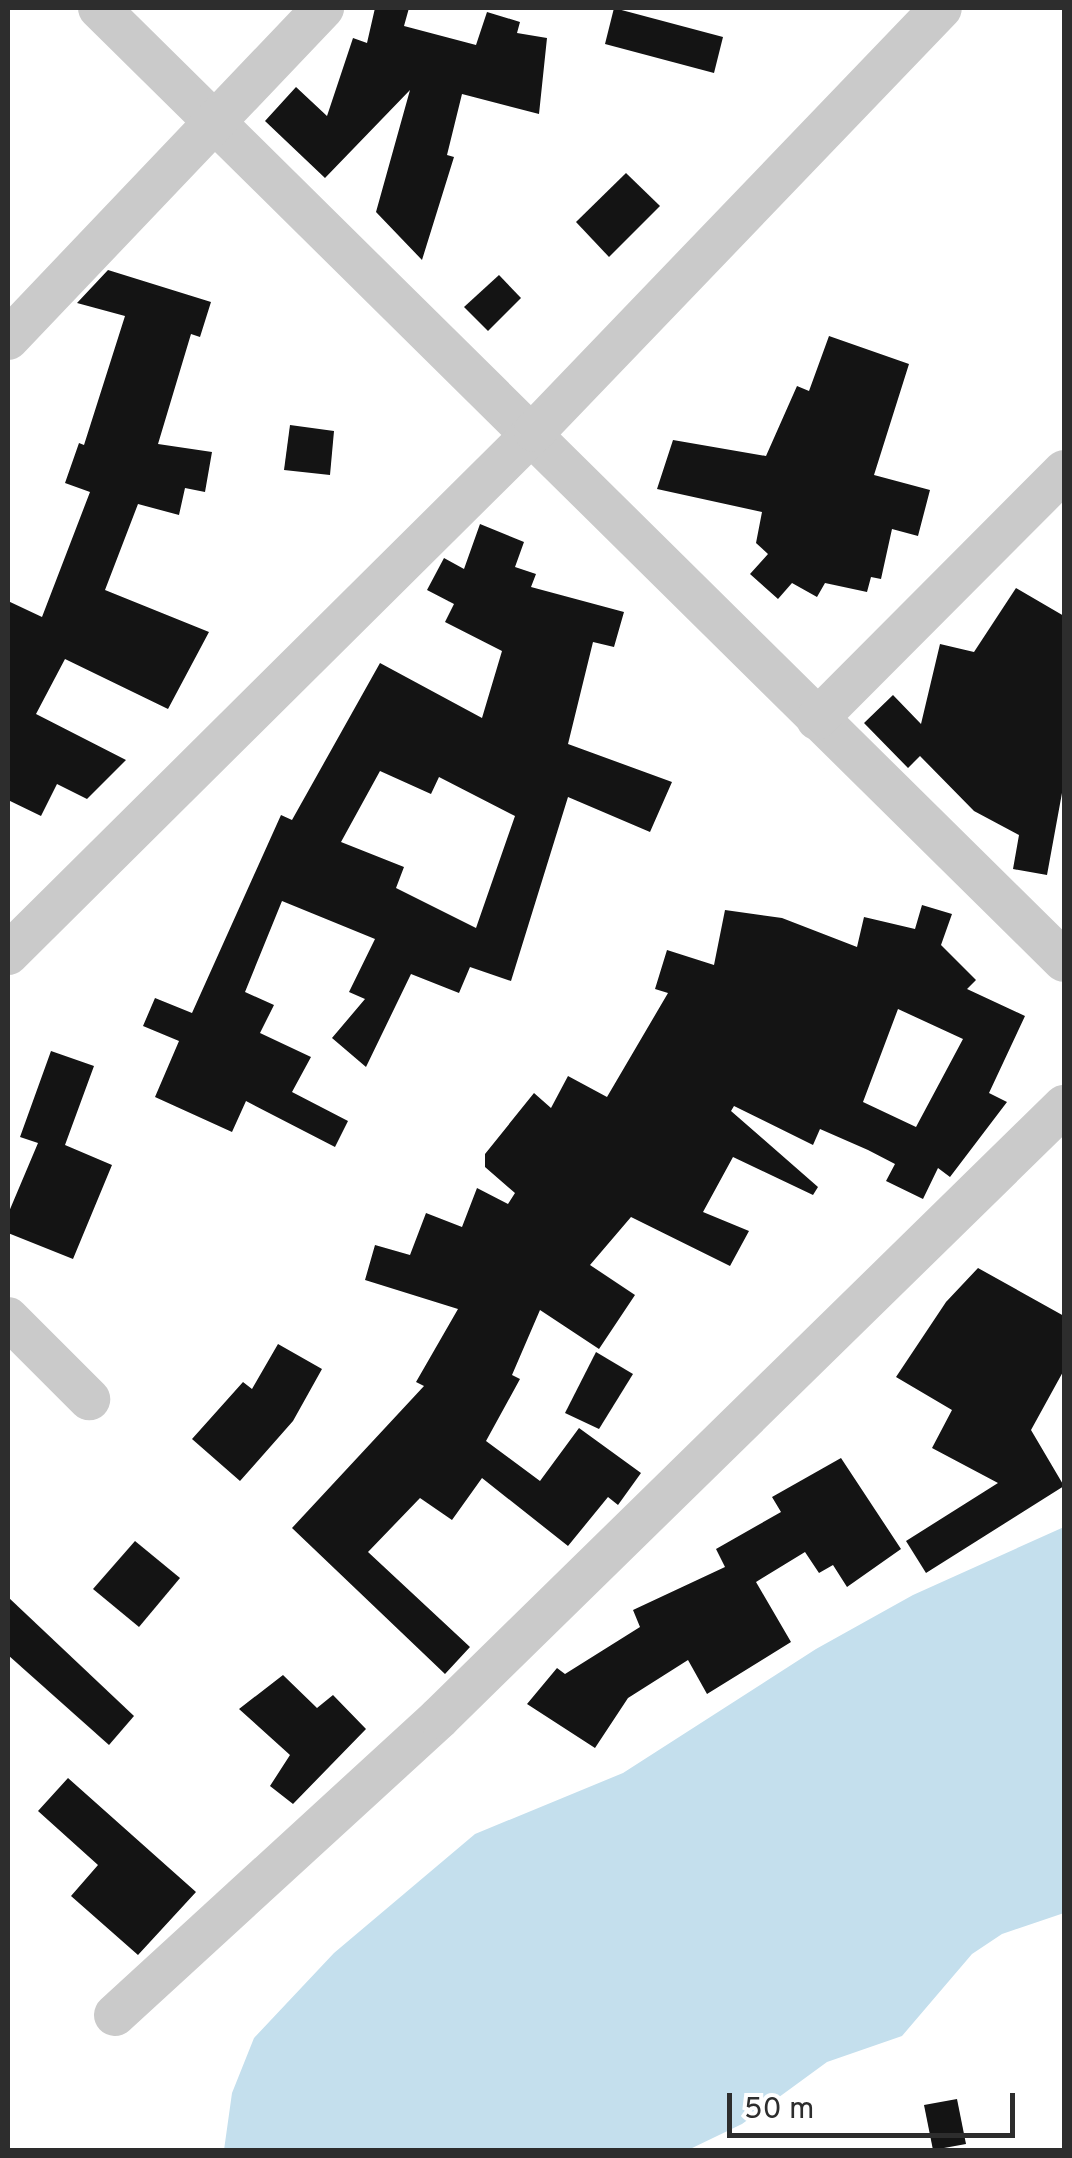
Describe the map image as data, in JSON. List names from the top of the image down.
{
  "scale_bar": "50 m"
}
